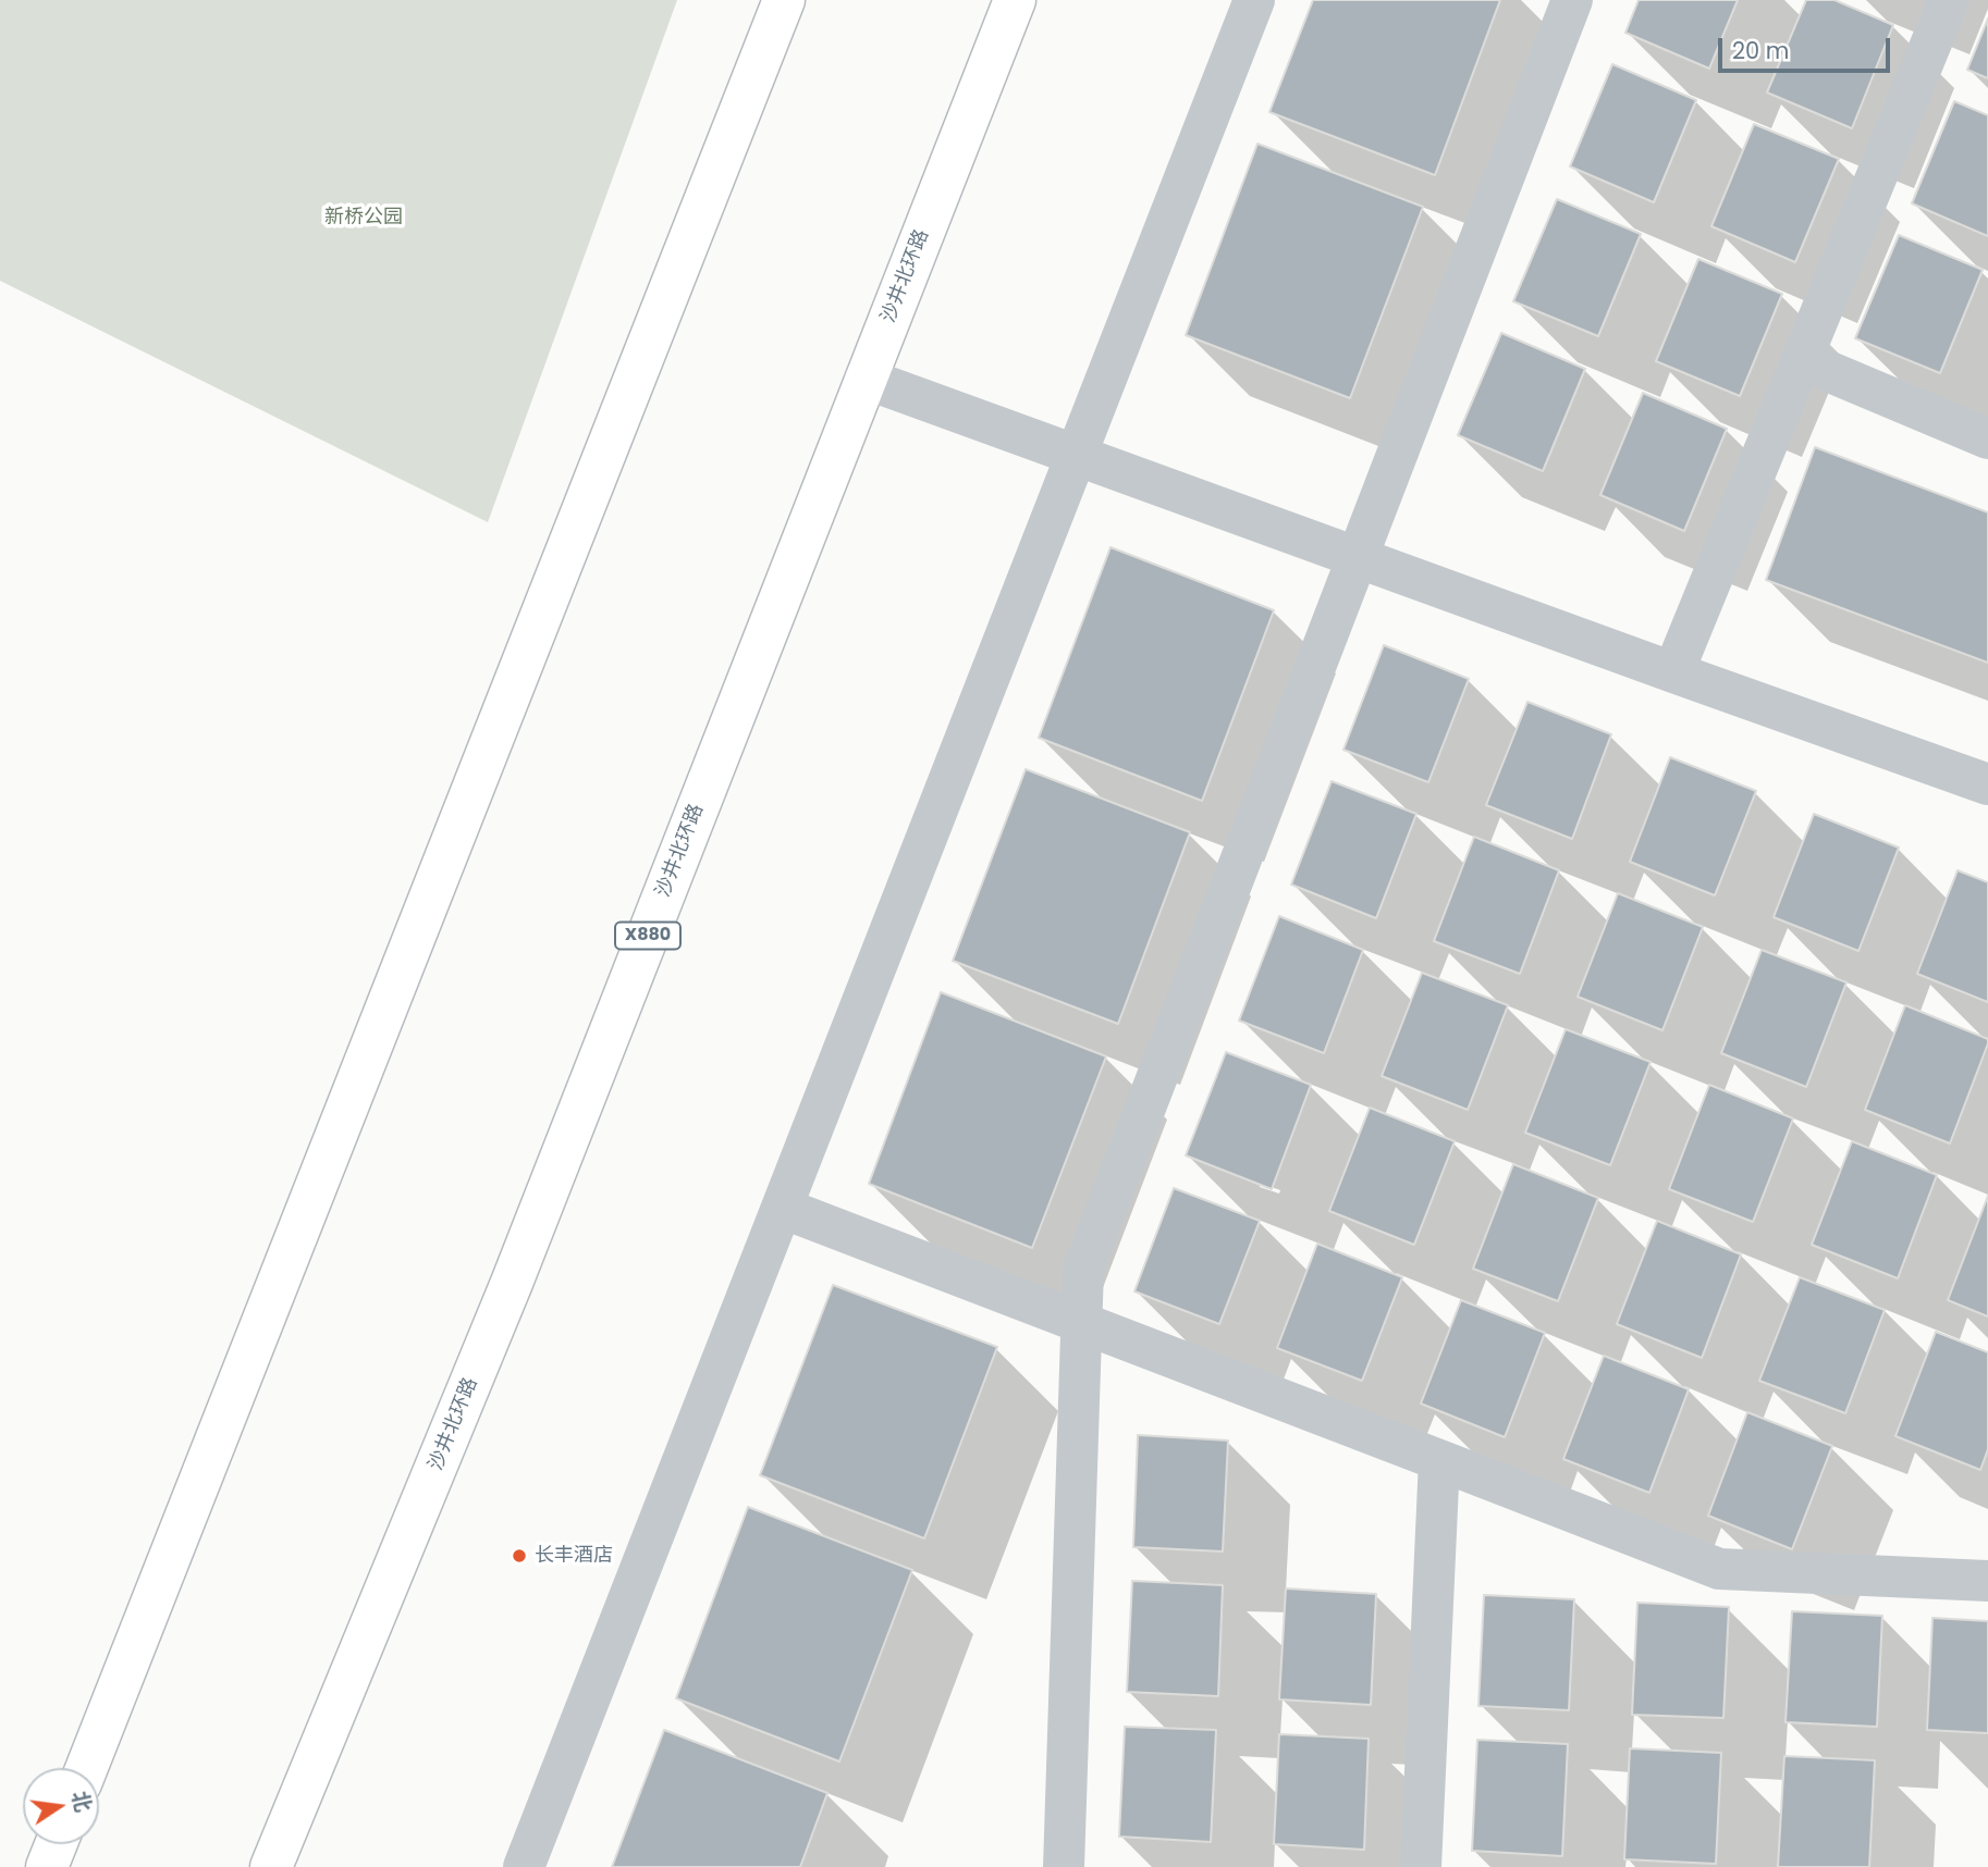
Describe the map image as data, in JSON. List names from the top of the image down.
{
  "streets": {
    "main road": ["沙井北环路", "X880"]
  },
  "parks": ["新桥公园"],
  "places": ["长丰酒店"],
  "scale_bar": "20 m",
  "north": "right"
}
